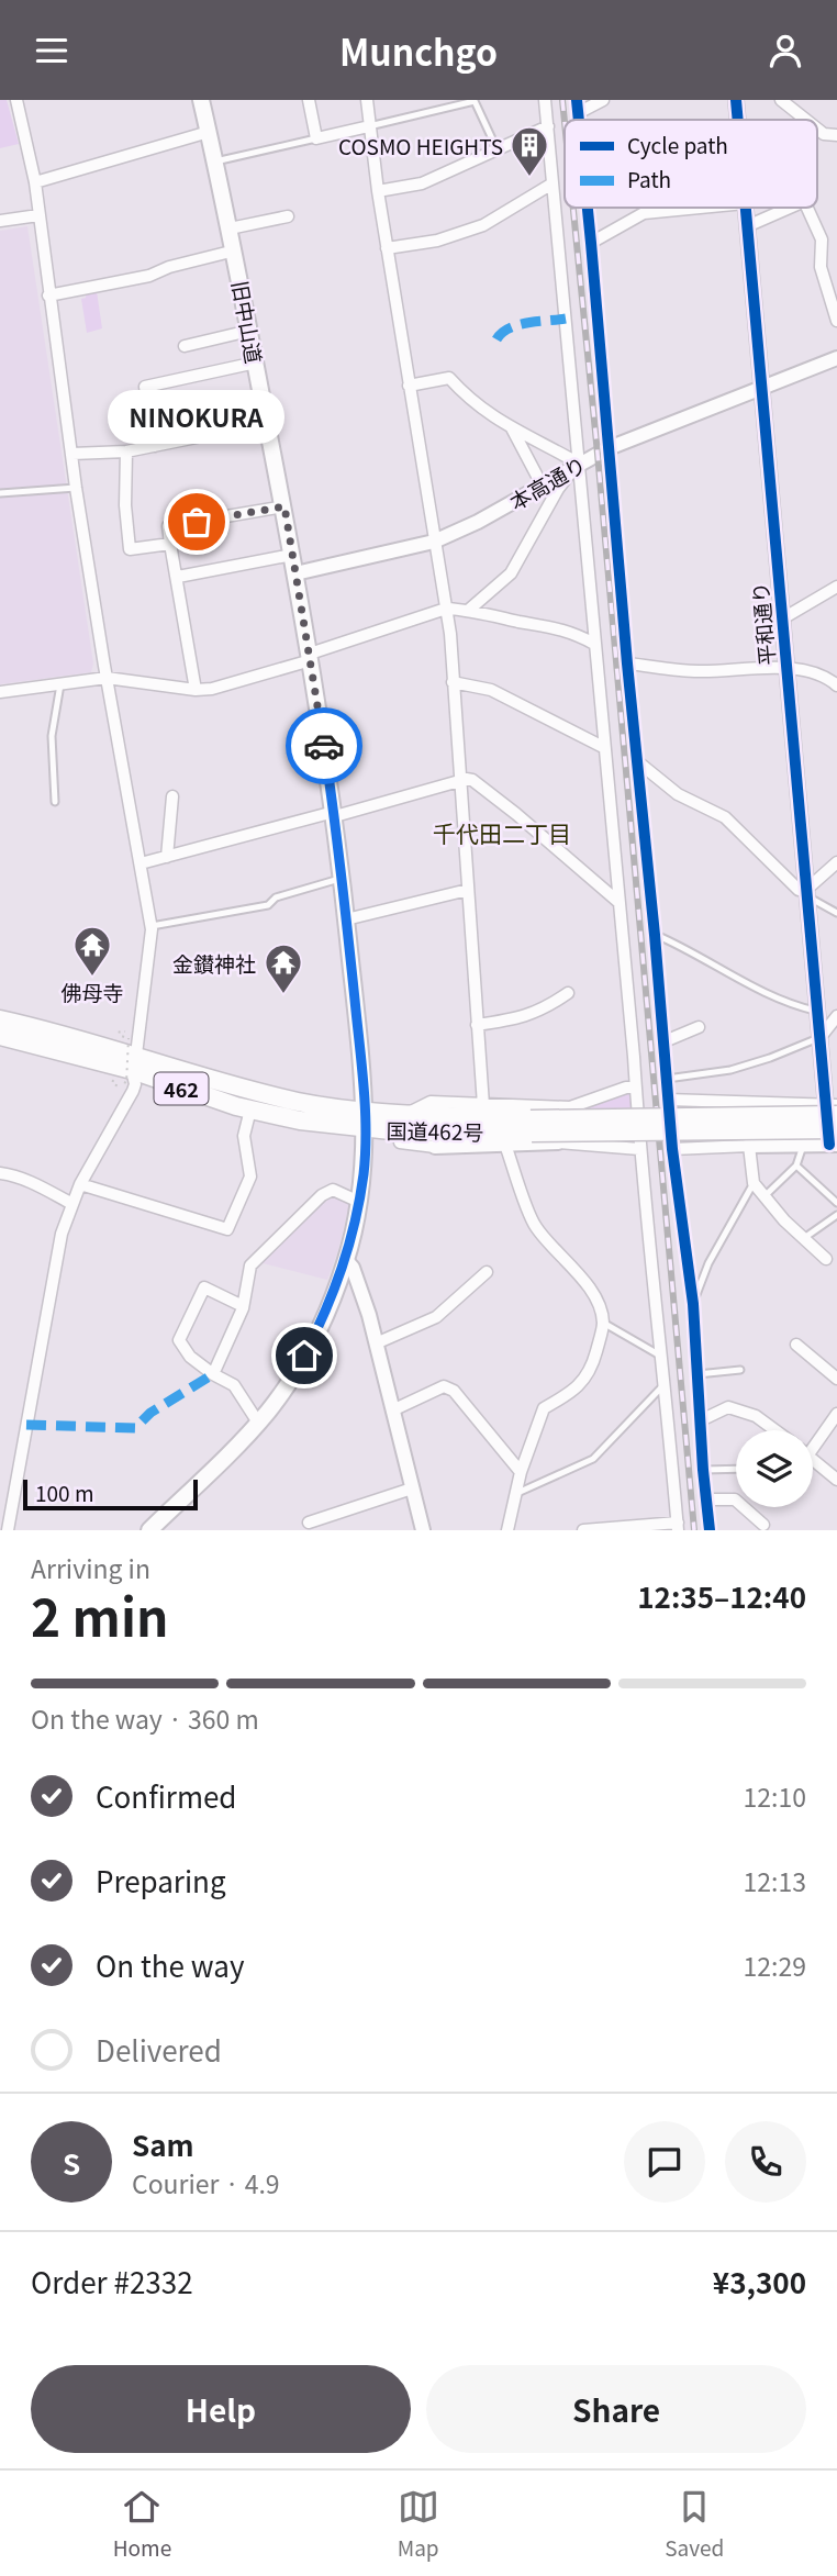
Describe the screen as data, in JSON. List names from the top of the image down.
{
  "streets": {
    "highway": ["462", "国道462号"],
    "main road": ["旧中山道"],
    "street": ["本高通り", "平和通り"]
  },
  "crossings": [
    ["旧中山道", "本高通り"],
    ["旧中山道", "国道462号"],
    ["本高通り", "平和通り"],
    ["平和通り", "国道462号"]
  ],
  "districts": ["千代田二丁目"],
  "places": {
    "building": ["COSMO HEIGHTS"],
    "other": ["NINOKURA"],
    "temple": ["佛母寺", "金鑚神社"]
  },
  "legend": ["Cycle path", "Path"],
  "scale_bar": "100 m",
  "page": {
    "header": "Munchgo",
    "bubble": "NINOKURA",
    "scale": "100 m",
    "heading": ["2 min", "Arriving in", "12:35–12:40"],
    "panel": [
      "Sam",
      "Courier · 4.9",
      "Order #2332",
      "¥3,300"
    ],
    "bar": "On the way · 360 m",
    "list": [
      ["Confirmed", "12:10"],
      ["Preparing", "12:13"],
      ["On the way", "12:29"],
      "Delivered"
    ],
    "round": "S",
    "buttons": ["Help", "Share"],
    "tabs": ["Home", "Map", "Saved"]
  }
}
